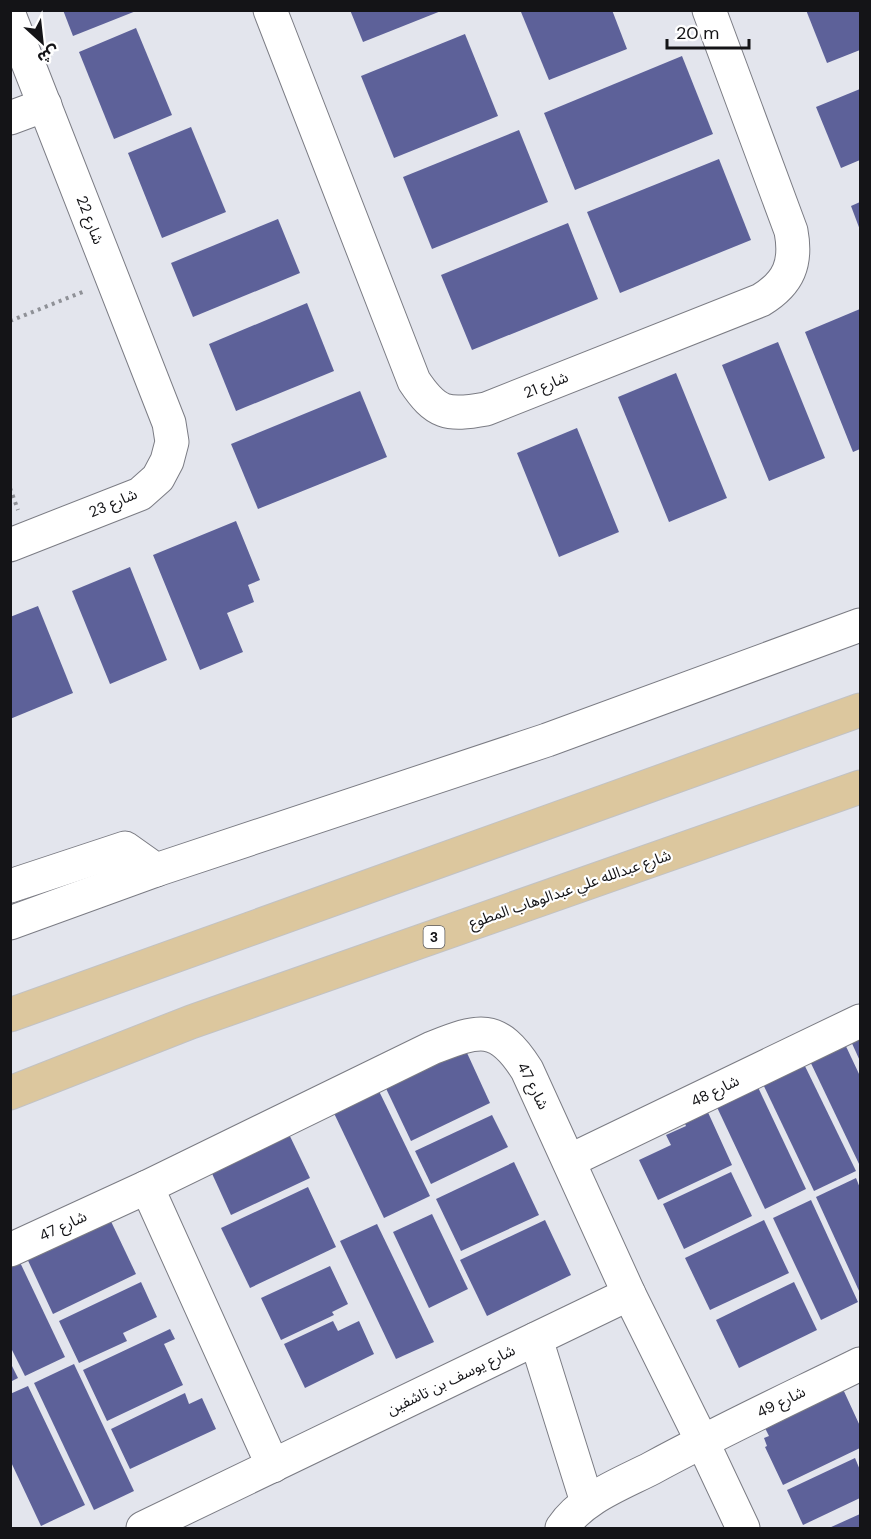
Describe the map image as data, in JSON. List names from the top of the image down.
{
  "streets": {
    "main road": ["شارع عبدالله علي عبدالوهاب المطوع", "3"],
    "street": [
      "شارع 22",
      "شارع 21",
      "شارع 23",
      "شارع 47",
      "شارع 48",
      "شارع يوسف بن تاشفين",
      "شارع 49"
    ]
  },
  "crossings": [
    ["شارع 22", "شارع 23"],
    ["شارع 47", "شارع 48"],
    ["شارع 47", "شارع يوسف بن تاشفين"],
    ["شارع 47", "شارع 49"]
  ],
  "scale_bar": "20 m",
  "north": "bottom right"
}
